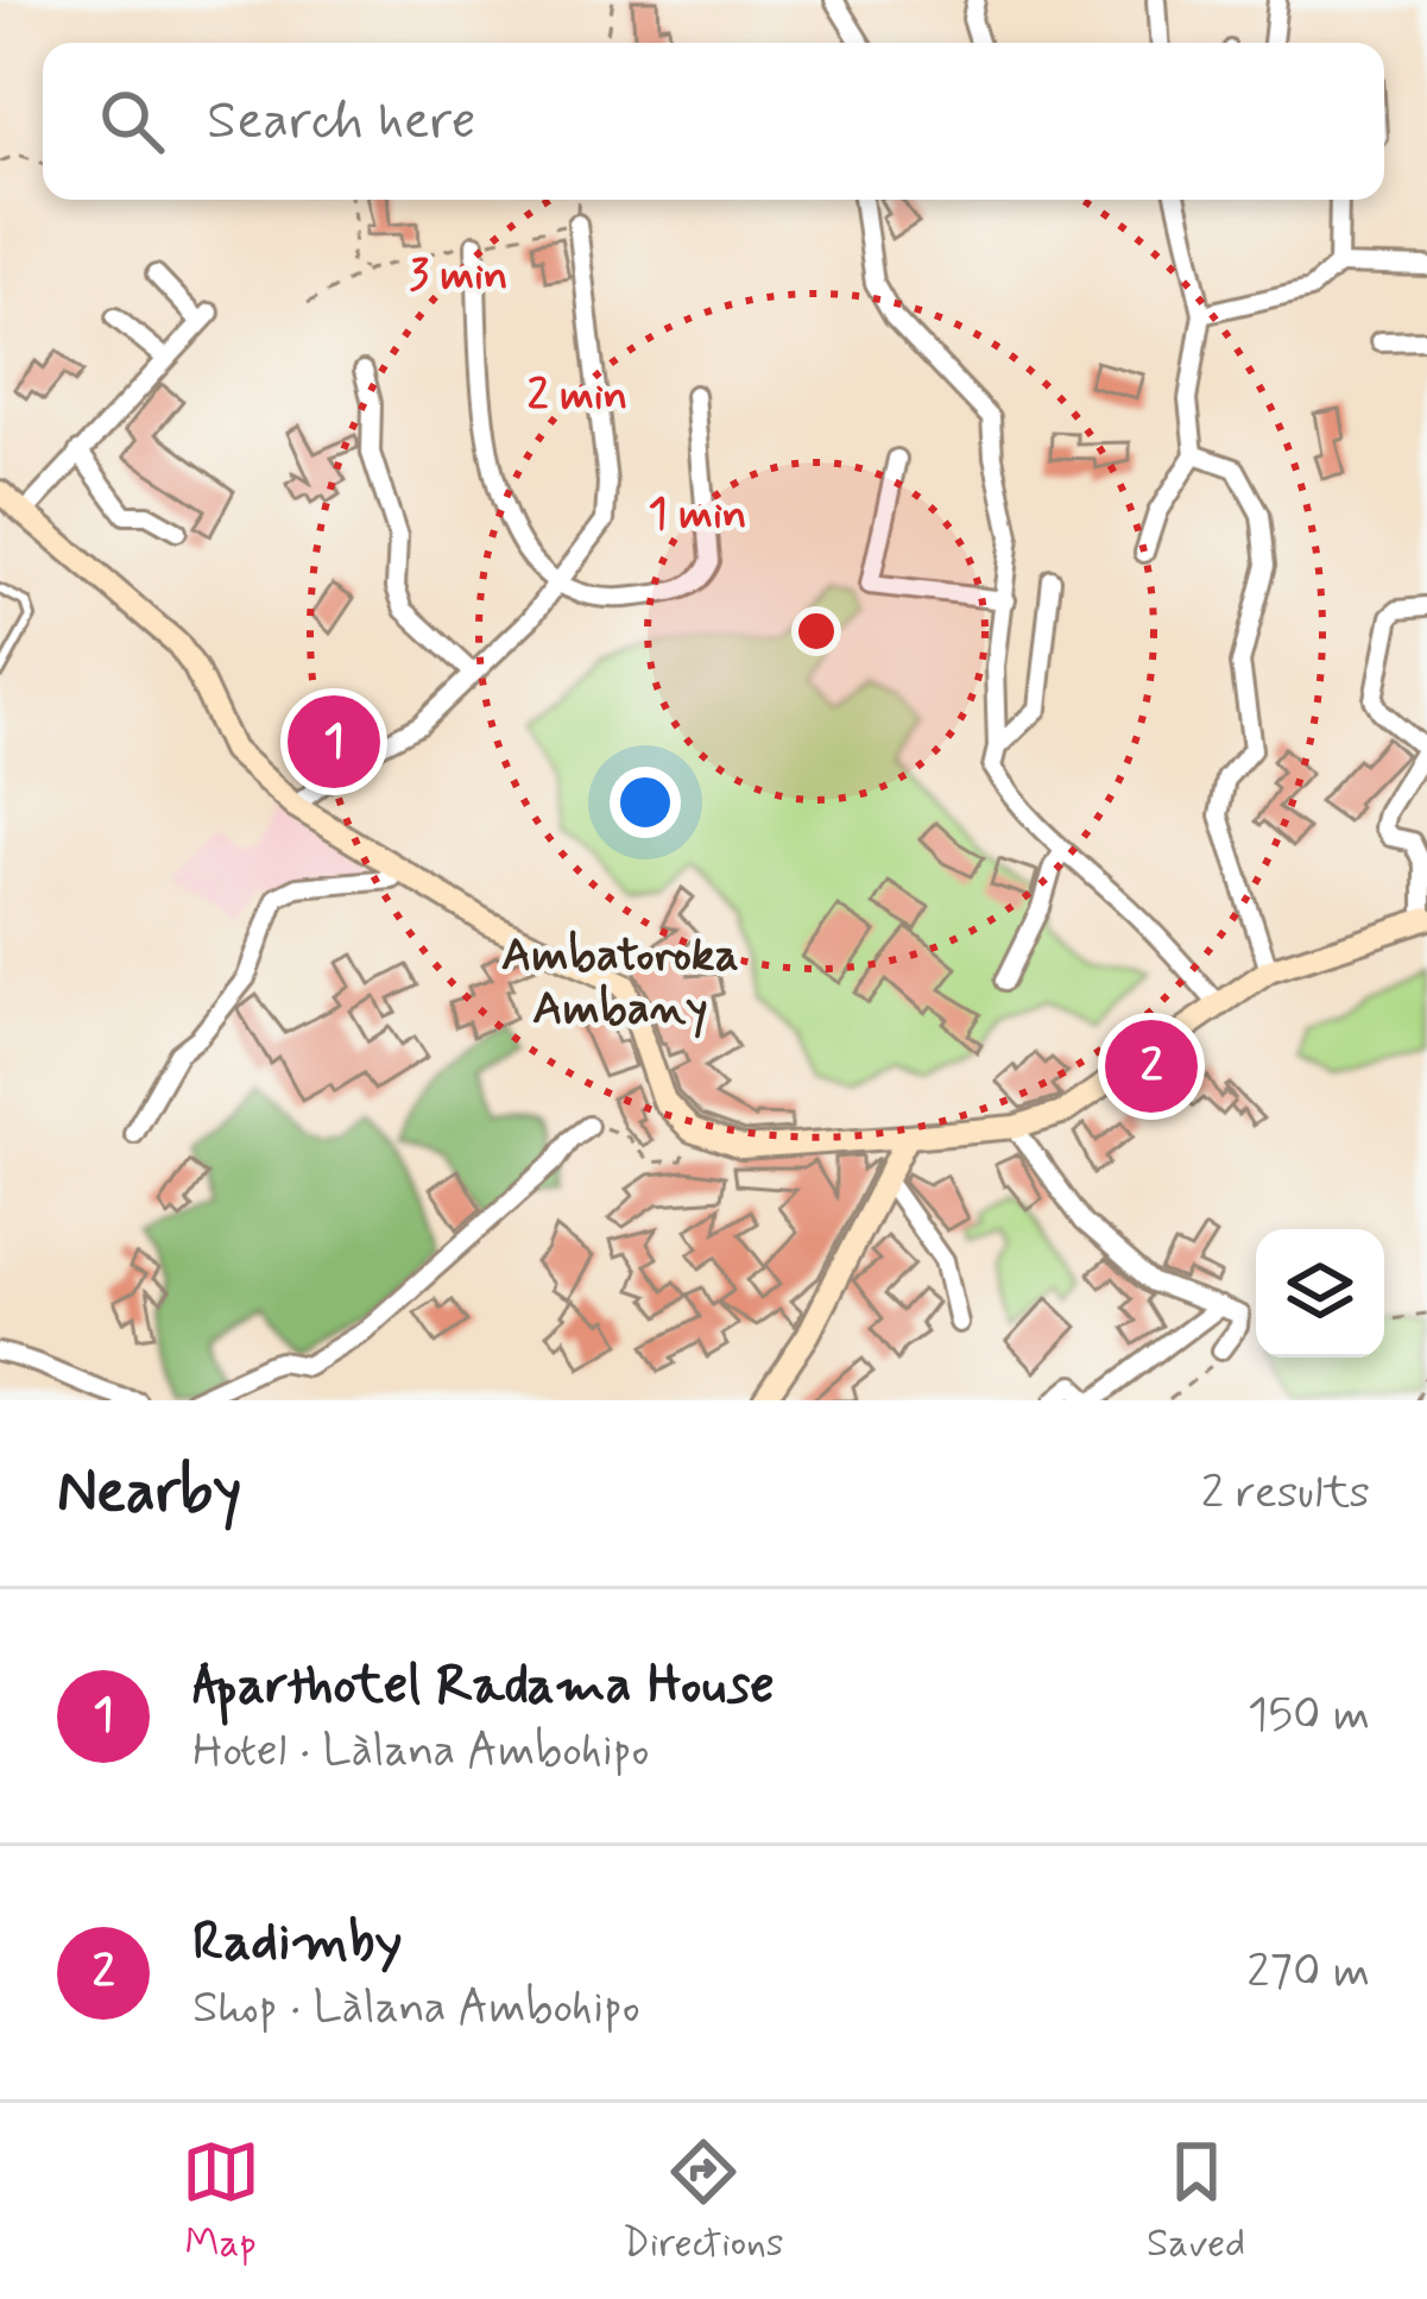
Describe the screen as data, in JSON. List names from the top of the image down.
{
  "districts": ["Ambatoroka Ambany"],
  "page": {
    "search": "Search here",
    "pins": ["1", "2"],
    "heading": ["Nearby", "2 results"],
    "list": [
      {
        "mark": "1",
        "name": "Aparthotel Radama House",
        "note": "Hotel · Làlana Ambohipo",
        "value": "150 m"
      },
      {
        "mark": "2",
        "name": "Radimby",
        "note": "Shop · Làlana Ambohipo",
        "value": "270 m"
      }
    ],
    "nav": ["Map", "Directions", "Saved"]
  },
  "rings": ["3 min", "2 min", "1 min"]
}
